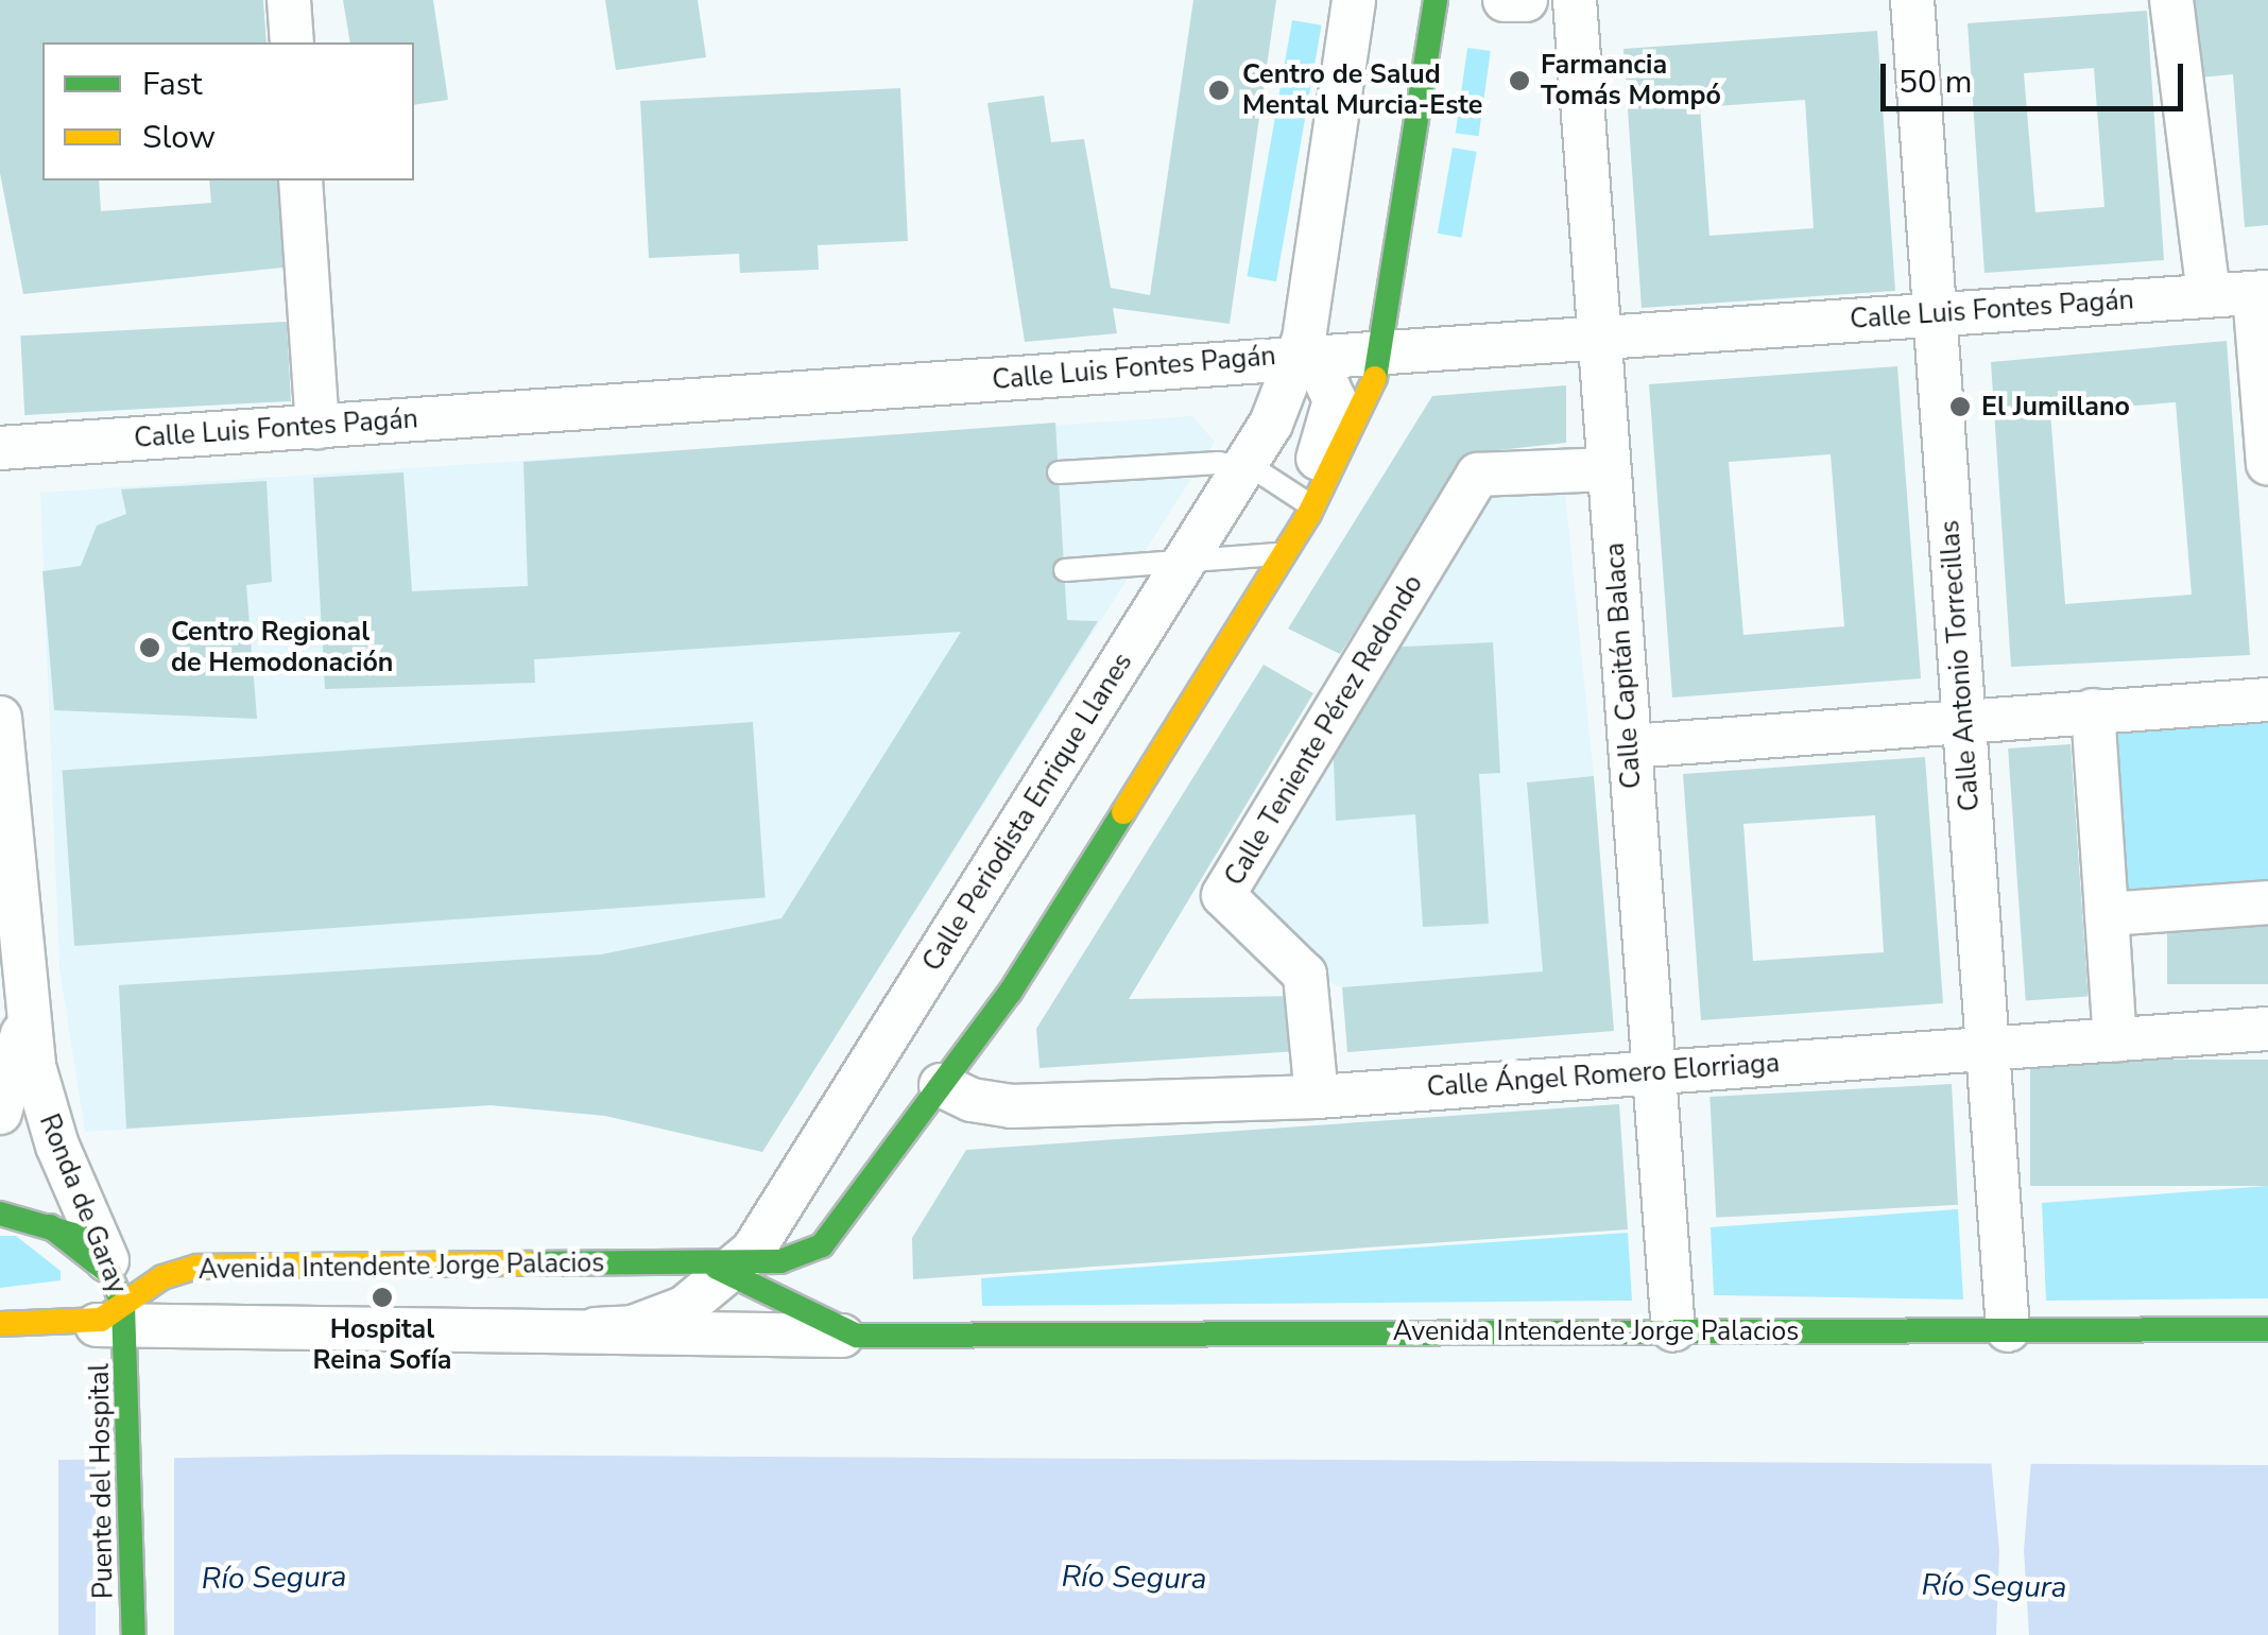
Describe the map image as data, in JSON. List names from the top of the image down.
{
  "streets": {
    "main road": ["Avenida Intendente Jorge Palacios", "Puente del Hospital"],
    "street": [
      "Calle Luis Fontes Pagán",
      "Calle Capitán Balaca",
      "Calle Antonio Torrecillas",
      "Calle Teniente Pérez Redondo",
      "Calle Periodista Enrique Llanes",
      "Calle Ángel Romero Elorriaga",
      "Ronda de Garay"
    ]
  },
  "crossings": [
    ["Calle Luis Fontes Pagán", "Calle Capitán Balaca"],
    ["Calle Luis Fontes Pagán", "Calle Antonio Torrecillas"],
    ["Calle Luis Fontes Pagán", "Calle Periodista Enrique Llanes"],
    ["Calle Capitán Balaca", "Calle Teniente Pérez Redondo"],
    ["Calle Capitán Balaca", "Calle Ángel Romero Elorriaga"],
    ["Calle Capitán Balaca", "Avenida Intendente Jorge Palacios"],
    ["Calle Antonio Torrecillas", "Calle Ángel Romero Elorriaga"],
    ["Calle Antonio Torrecillas", "Avenida Intendente Jorge Palacios"],
    ["Calle Teniente Pérez Redondo", "Calle Ángel Romero Elorriaga"],
    ["Calle Periodista Enrique Llanes", "Avenida Intendente Jorge Palacios"],
    ["Ronda de Garay", "Avenida Intendente Jorge Palacios"],
    ["Ronda de Garay", "Puente del Hospital"],
    ["Avenida Intendente Jorge Palacios", "Puente del Hospital"]
  ],
  "water": ["Río Segura"],
  "places": [
    "Farmancia Tomás Mompó",
    "Centro de Salud Mental Murcia-Este",
    "El Jumillano",
    "Centro Regional de Hemodonación",
    "Hospital Reina Sofía"
  ],
  "legend": ["Fast", "Slow"],
  "scale_bar": "50 m"
}
